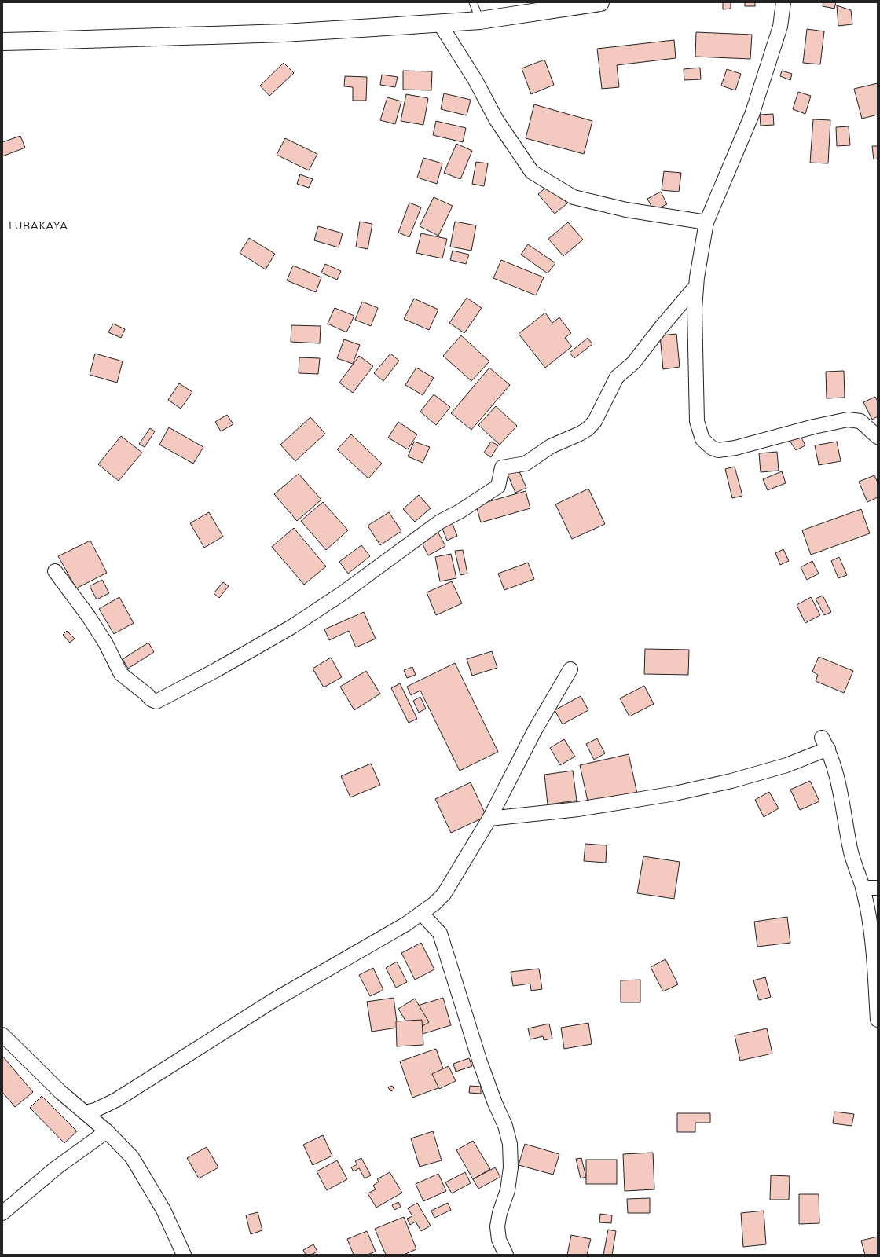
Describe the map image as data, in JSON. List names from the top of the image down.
{
  "districts": ["LUBAKAYA"]
}
